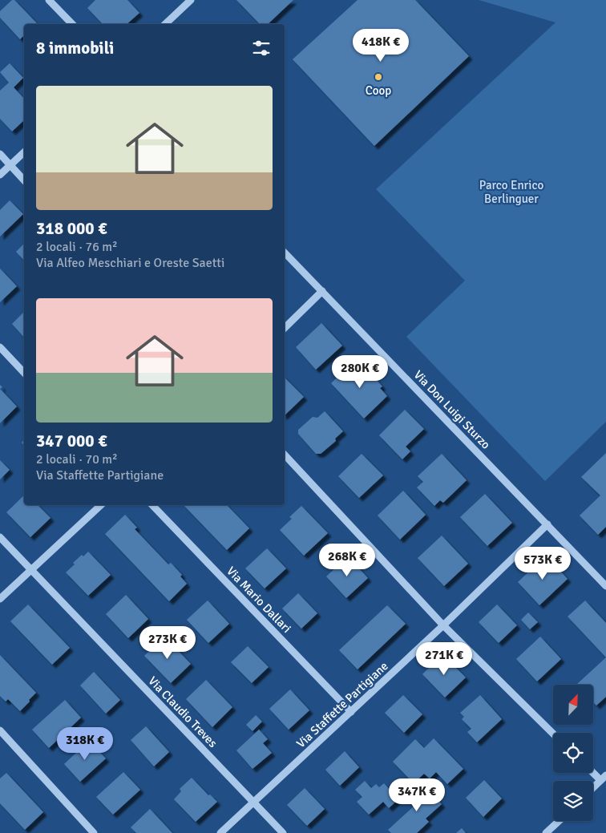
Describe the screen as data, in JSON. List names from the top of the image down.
{
  "streets": {
    "street": [
      "Via Don Luigi Sturzo",
      "Via Mario Dallari",
      "Via Staffette Partigiane",
      "Via Claudio Treves"
    ]
  },
  "crossings": [
    ["Via Don Luigi Sturzo", "Via Staffette Partigiane"],
    ["Via Mario Dallari", "Via Staffette Partigiane"],
    ["Via Staffette Partigiane", "Via Claudio Treves"]
  ],
  "parks": ["Parco Enrico Berlinguer"],
  "places": ["Coop"],
  "north": "top right",
  "page": {
    "heading": "8 immobili",
    "price": [
      "418K €",
      "280K €",
      "268K €",
      "573K €",
      "273K €",
      "271K €",
      "318K €",
      "347K €"
    ],
    "list": [
      {
        "name": "318 000 €",
        "note": "2 locali · 76 m² · Via Alfeo Meschiari e Oreste Saetti"
      },
      {
        "name": "347 000 €",
        "note": "2 locali · 70 m² · Via Staffette Partigiane"
      }
    ]
  }
}
